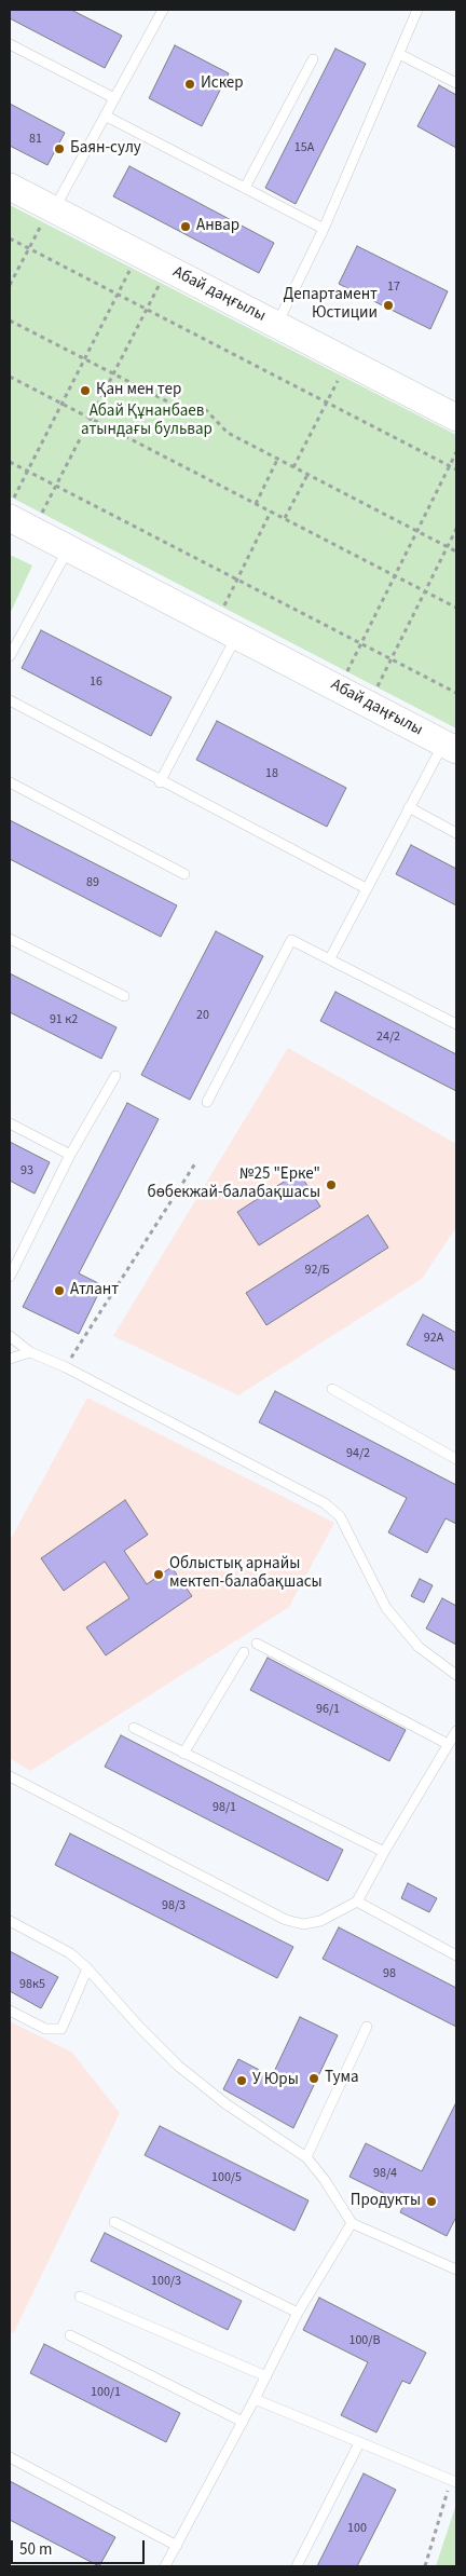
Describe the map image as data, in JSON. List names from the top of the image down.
{
  "streets": {
    "main road": ["Абай даңғылы"]
  },
  "parks": ["Абай Құнанбаев атындағы бульвар"],
  "places": [
    "Искер",
    "Баян-сулу",
    "Анвар",
    "Департамент Юстиции",
    "Қан мен тер",
    "№25 \"Ерке\" бөбекжай-балабақшасы",
    "Атлант",
    "Облыстық арнайы мектеп-балабақшасы",
    "Тума",
    "У Юры",
    "Продукты"
  ],
  "house_numbers": [
    "81",
    "15А",
    "17",
    "16",
    "18",
    "89",
    "20",
    "91 к2",
    "24/2",
    "93",
    "92/Б",
    "92А",
    "94/2",
    "96/1",
    "98/1",
    "98/3",
    "98",
    "98к5",
    "98/4",
    "100/5",
    "100/3",
    "100/В",
    "100/1",
    "100"
  ],
  "scale_bar": "50 m"
}
